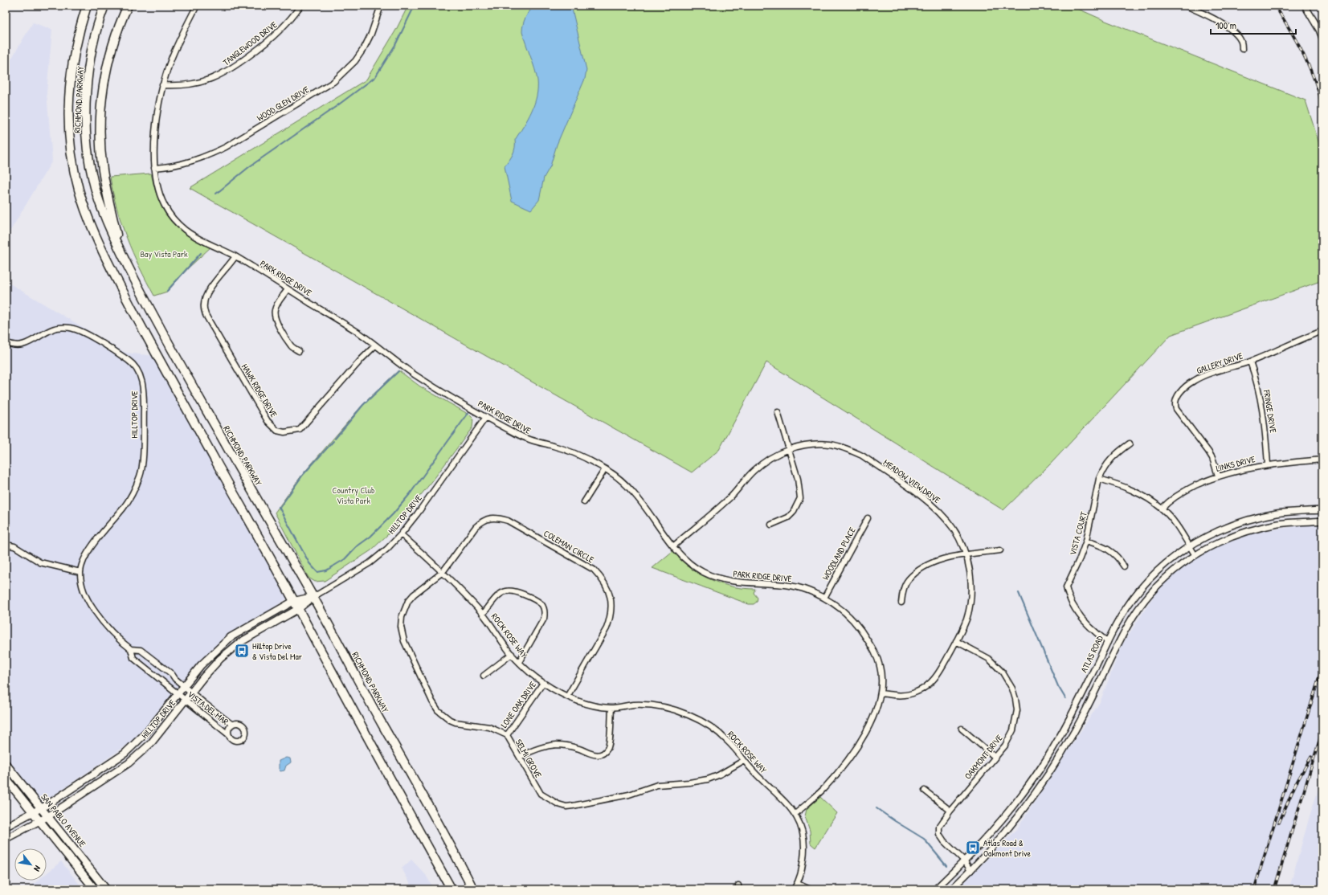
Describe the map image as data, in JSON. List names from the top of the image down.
{
  "streets": {
    "highway": ["RICHMOND PARKWAY"],
    "main road": ["HILLTOP DRIVE", "SAN PABLO AVENUE"],
    "street": [
      "TANGLEWOOD DRIVE",
      "WOOD GLEN DRIVE",
      "PARK RIDGE DRIVE",
      "GALLERY DRIVE",
      "HAWK RIDGE DRIVE",
      "FRINGE DRIVE",
      "LINKS DRIVE",
      "MEADOW VIEW DRIVE",
      "VISTA COURT",
      "COLEMAN CIRCLE",
      "WOODLAND PLACE",
      "ROCK ROSE WAY",
      "ATLAS ROAD",
      "LONE OAK DRIVE",
      "VISTA DEL MAR",
      "OAKMONT DRIVE",
      "SELMI GROVE"
    ]
  },
  "crossings": [
    ["TANGLEWOOD DRIVE", "PARK RIDGE DRIVE"],
    ["RICHMOND PARKWAY", "HILLTOP DRIVE"],
    ["WOOD GLEN DRIVE", "PARK RIDGE DRIVE"],
    ["PARK RIDGE DRIVE", "HAWK RIDGE DRIVE"],
    ["PARK RIDGE DRIVE", "HILLTOP DRIVE"],
    ["PARK RIDGE DRIVE", "MEADOW VIEW DRIVE"],
    ["PARK RIDGE DRIVE", "WOODLAND PLACE"],
    ["PARK RIDGE DRIVE", "ROCK ROSE WAY"],
    ["GALLERY DRIVE", "FRINGE DRIVE"],
    ["GALLERY DRIVE", "LINKS DRIVE"],
    ["FRINGE DRIVE", "LINKS DRIVE"],
    ["HILLTOP DRIVE", "ROCK ROSE WAY"],
    ["HILLTOP DRIVE", "VISTA DEL MAR"],
    ["HILLTOP DRIVE", "SAN PABLO AVENUE"],
    ["MEADOW VIEW DRIVE", "OAKMONT DRIVE"],
    ["VISTA COURT", "ATLAS ROAD"],
    ["COLEMAN CIRCLE", "ROCK ROSE WAY"],
    ["COLEMAN CIRCLE", "SELMI GROVE"],
    ["ROCK ROSE WAY", "LONE OAK DRIVE"],
    ["ROCK ROSE WAY", "SELMI GROVE"],
    ["ATLAS ROAD", "OAKMONT DRIVE"],
    ["LONE OAK DRIVE", "SELMI GROVE"]
  ],
  "parks": ["Bay Vista Park", "Country Club Vista Park"],
  "places": {
    "bus stop": ["Hilltop Drive & Vista Del Mar", "Atlas Road & Oakmont Drive"]
  },
  "scale_bar": "100 m",
  "north": "bottom right"
}
